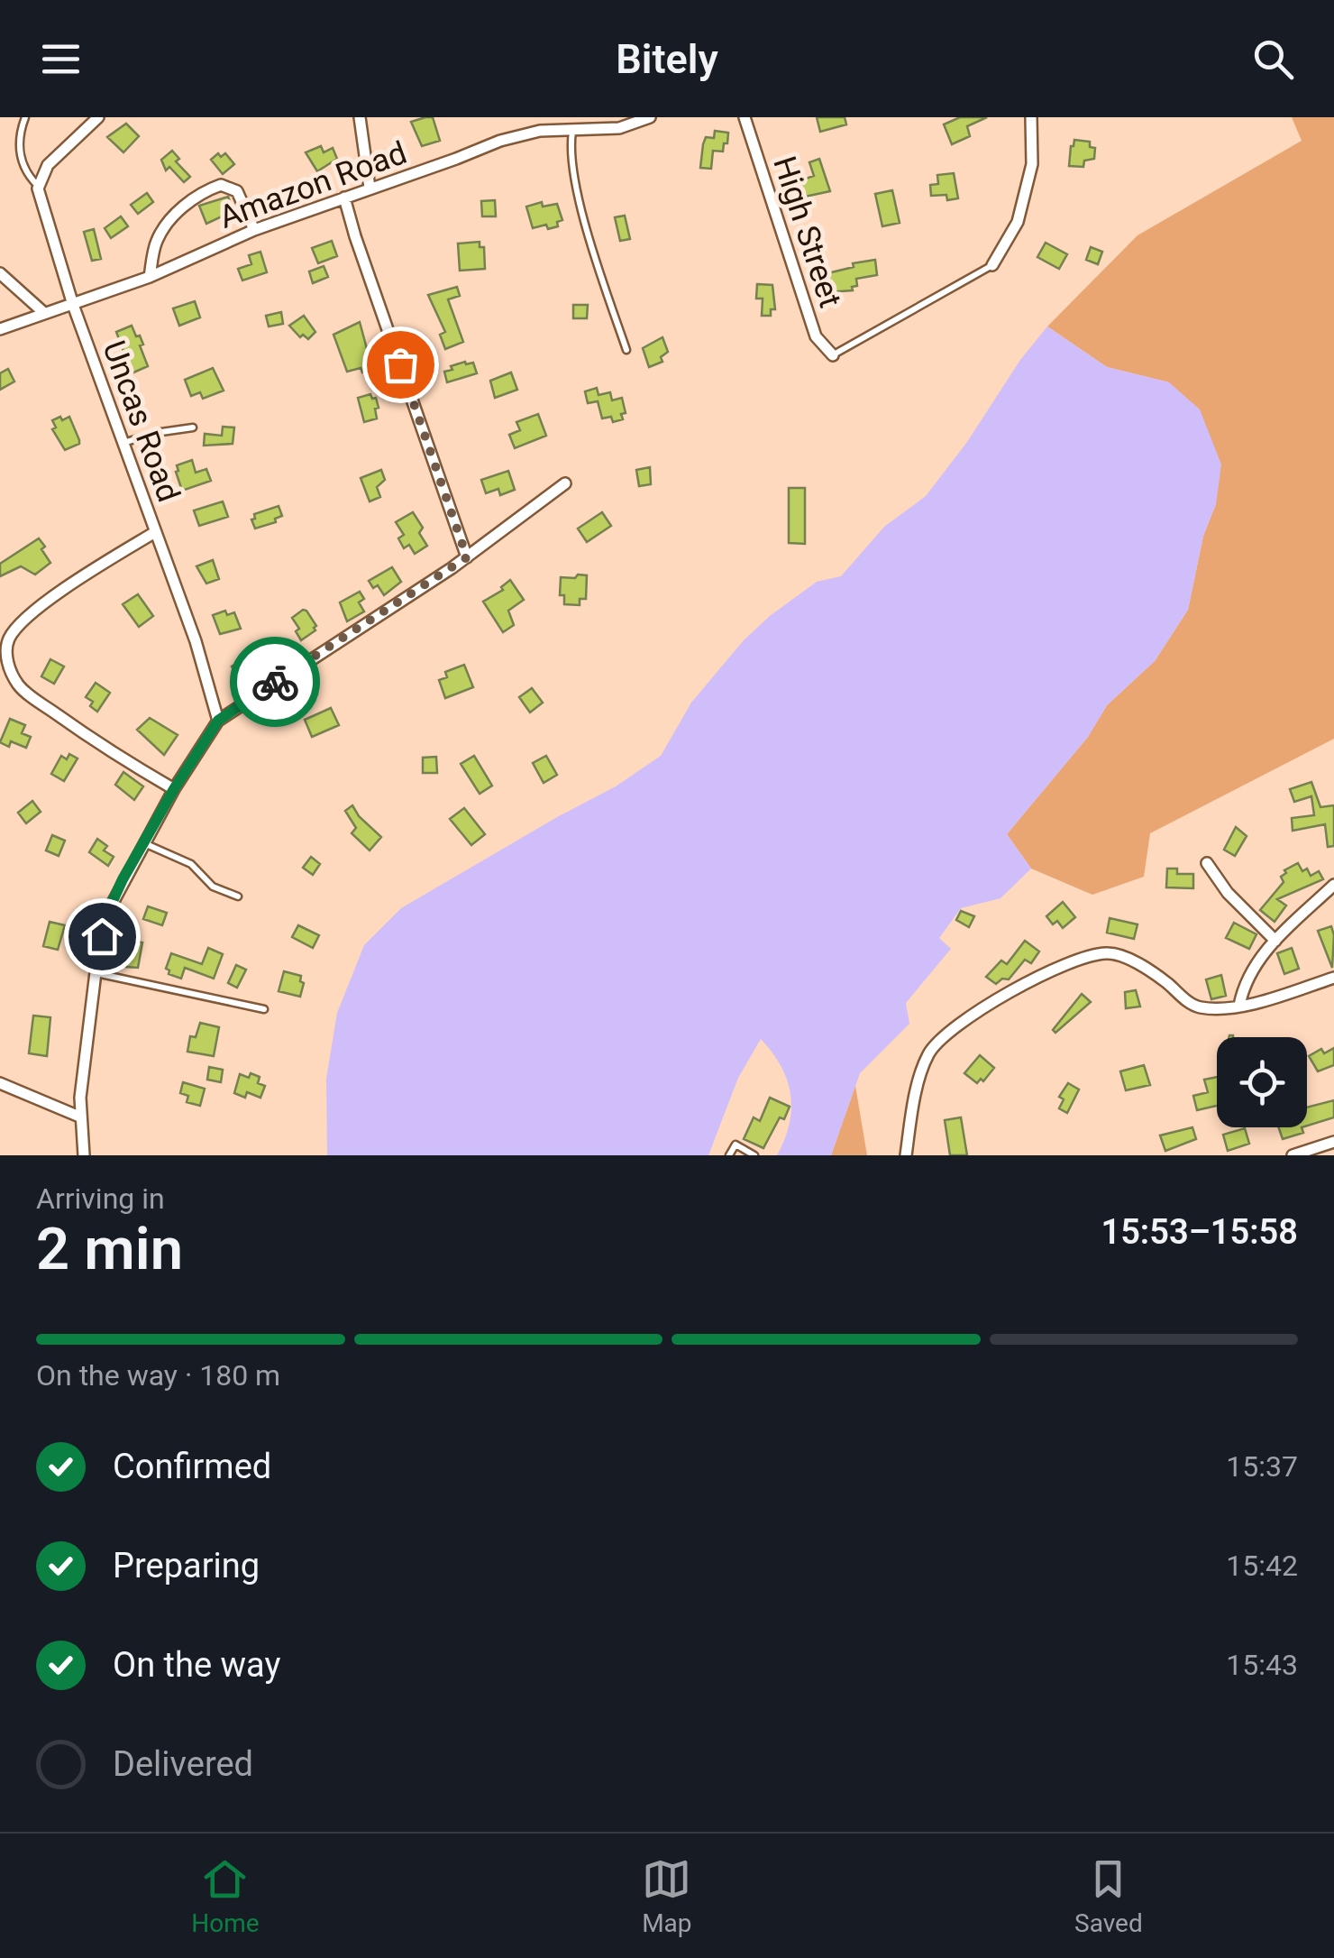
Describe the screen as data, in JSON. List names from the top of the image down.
{
  "streets": {
    "street": ["Amazon Road", "High Street", "Uncas Road"]
  },
  "crossings": [
    ["Amazon Road", "Uncas Road"]
  ],
  "page": {
    "header": "Bitely",
    "heading": ["2 min", "Arriving in", "15:53–15:58"],
    "bar": "On the way · 180 m",
    "list": [
      ["Confirmed", "15:37"],
      ["Preparing", "15:42"],
      ["On the way", "15:43"],
      "Delivered"
    ],
    "tabs": ["Home", "Map", "Saved"]
  }
}
